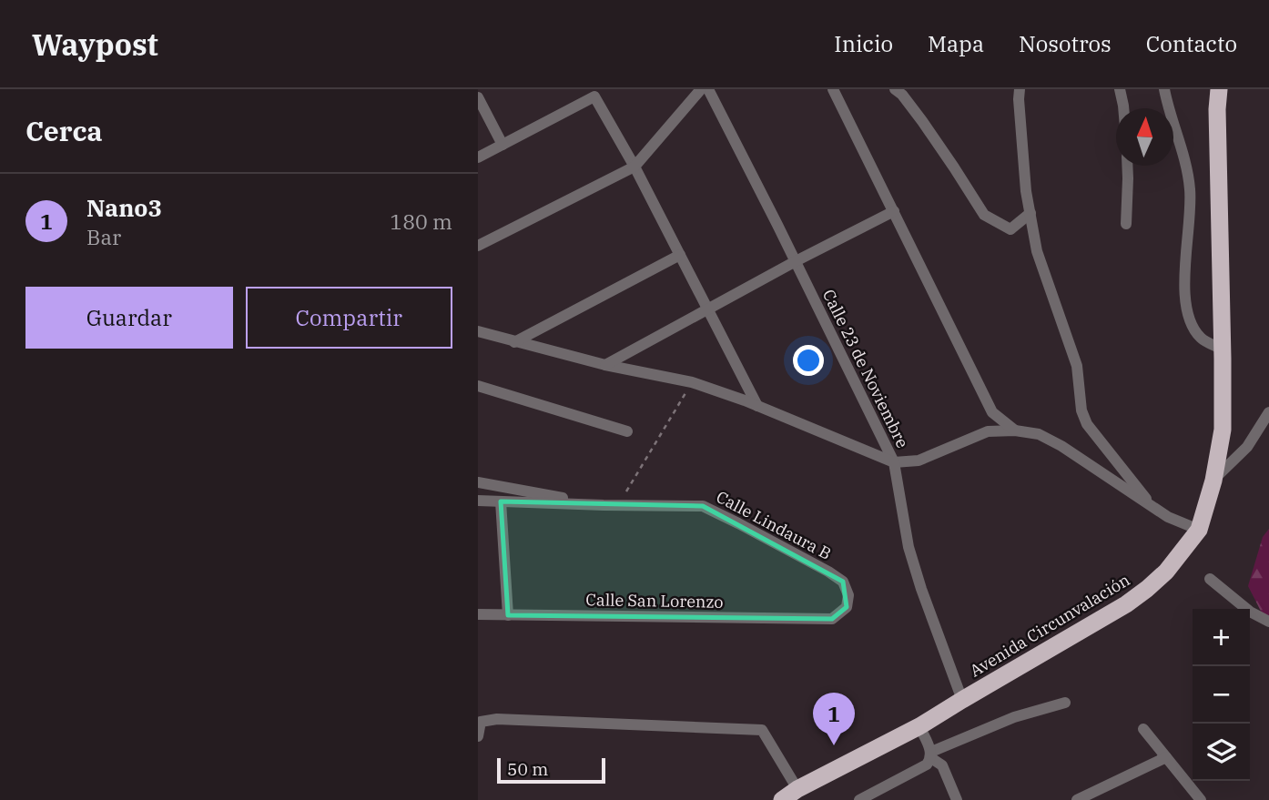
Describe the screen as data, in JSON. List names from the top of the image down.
{
  "streets": {
    "highway": ["Avenida Circunvalación"],
    "street": ["Calle 23 de Noviembre", "Calle Lindaura B", "Calle San Lorenzo"]
  },
  "crossings": [
    ["Calle 23 de Noviembre", "Avenida Circunvalación"],
    ["Calle Lindaura B", "Calle San Lorenzo"]
  ],
  "scale_bar": "50 m",
  "north": "top",
  "page": {
    "header": "Waypost",
    "nav": [
      "Inicio",
      "Mapa",
      "Nosotros",
      "Contacto"
    ],
    "heading": "Cerca",
    "list": [
      {
        "mark": "1",
        "name": "Nano3",
        "note": "Bar",
        "value": "180 m"
      }
    ],
    "buttons": ["Guardar", "Compartir"],
    "map_buttons": ["+", "−"],
    "pins": "1",
    "scale": "50 m"
  }
}
